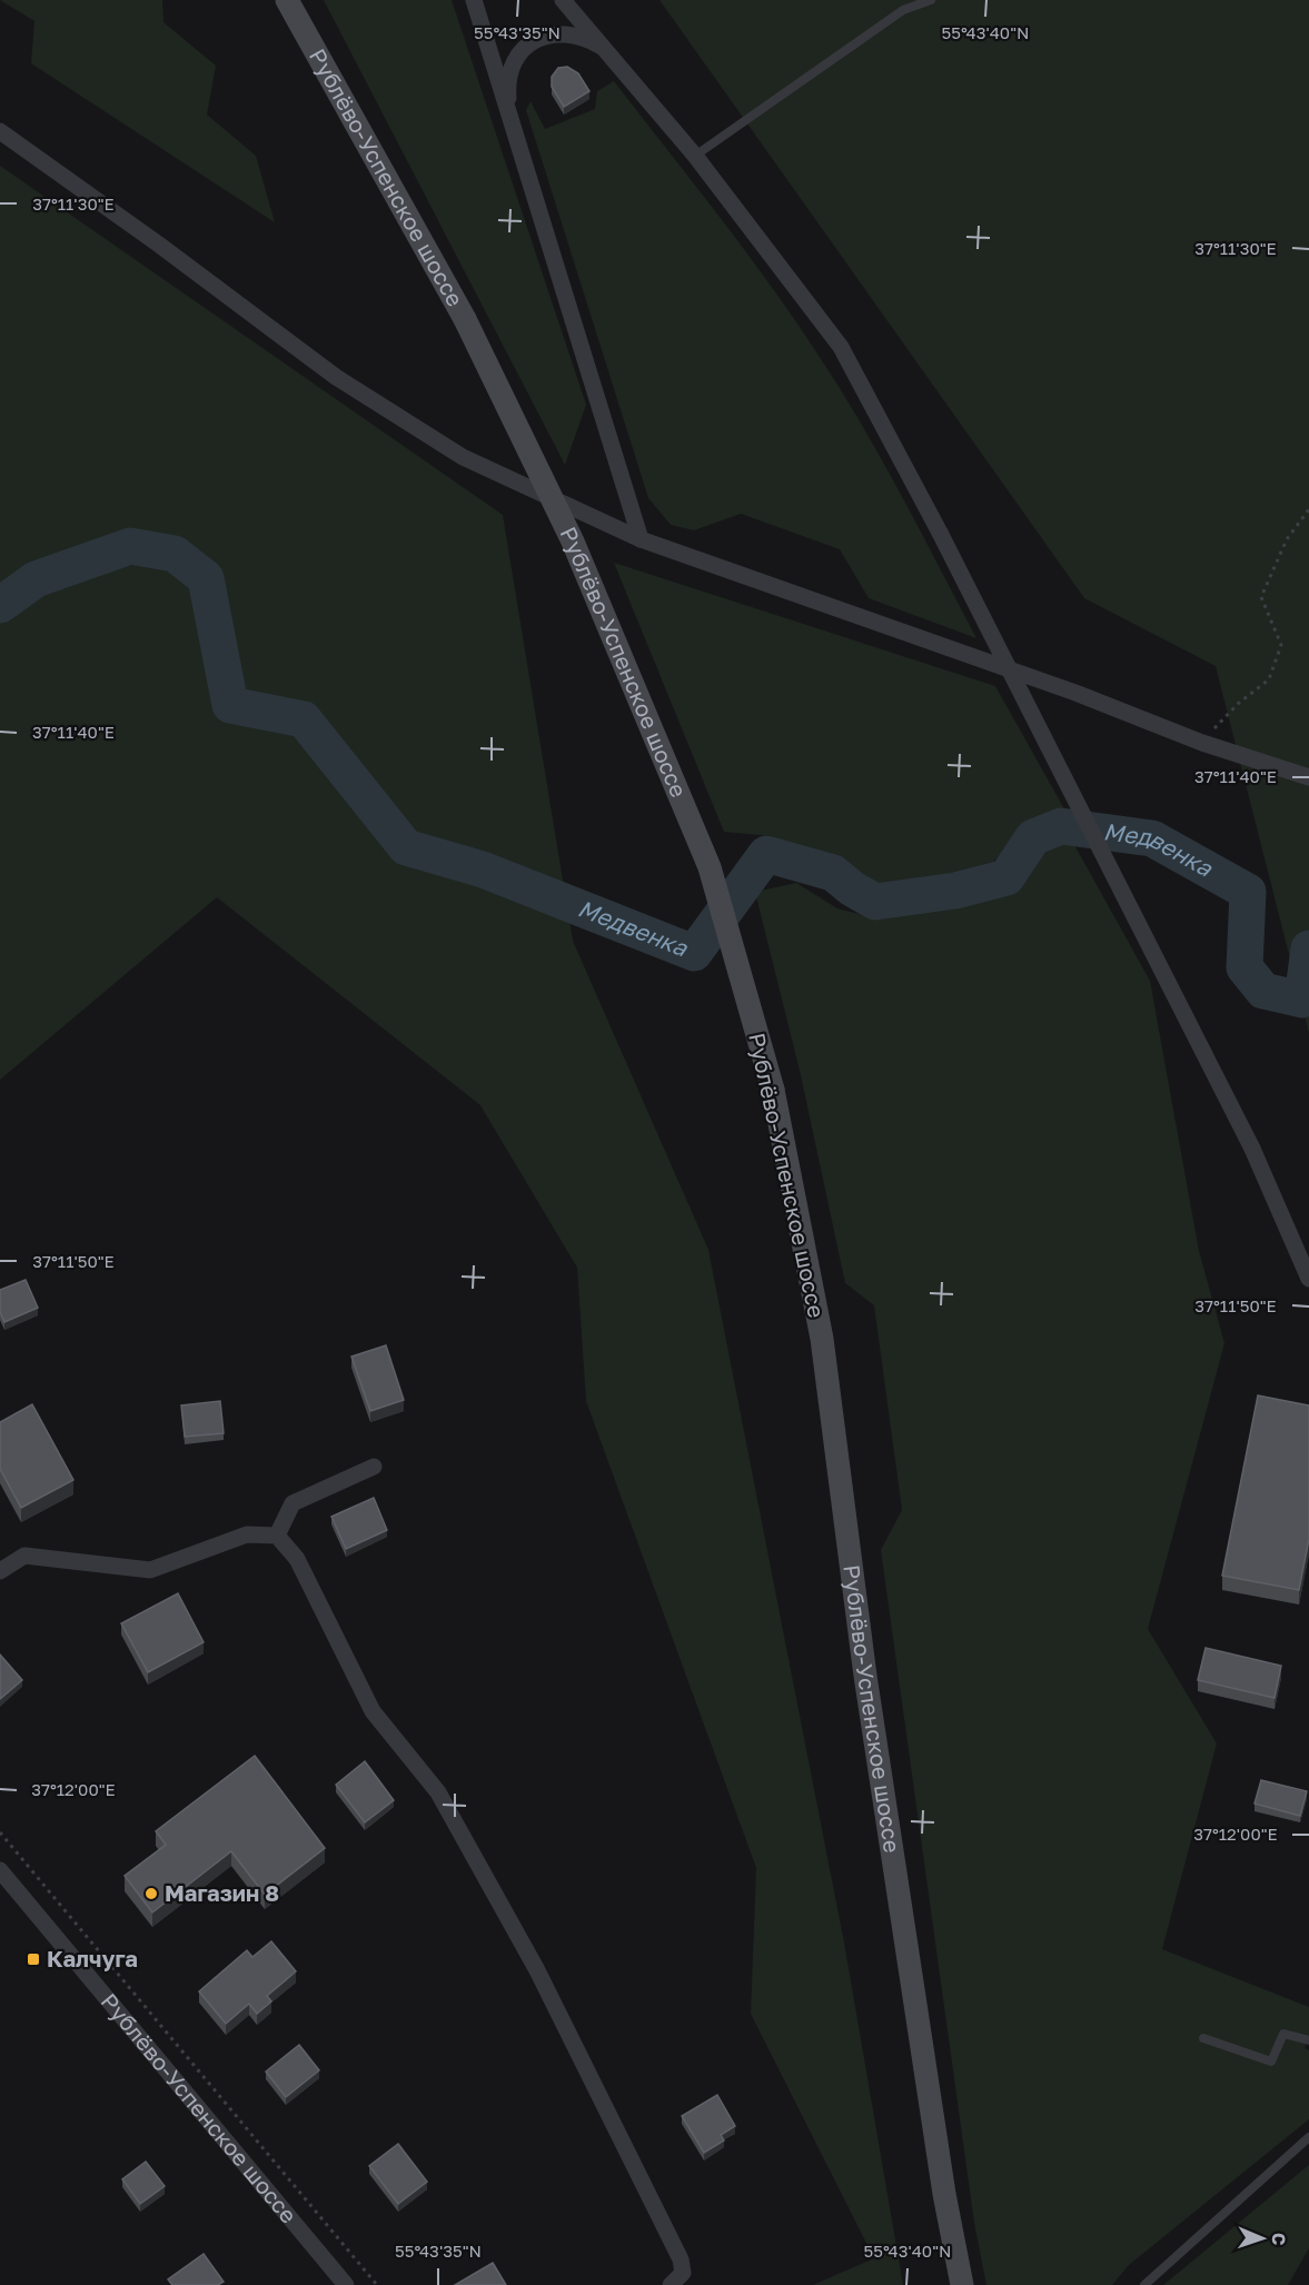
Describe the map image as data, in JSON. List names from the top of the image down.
{
  "streets": {
    "main road": ["Рублёво-Успенское шоссе"]
  },
  "water": ["Медвенка"],
  "places": {
    "other": ["Магазин 8"],
    "transit": ["Калчуга"]
  },
  "north": "right",
  "coordinates": [
    "55°43'35\"N",
    "55°43'40\"N",
    "37°11'30\"E",
    "37°11'40\"E",
    "37°11'50\"E",
    "37°12'00\"E"
  ]
}
